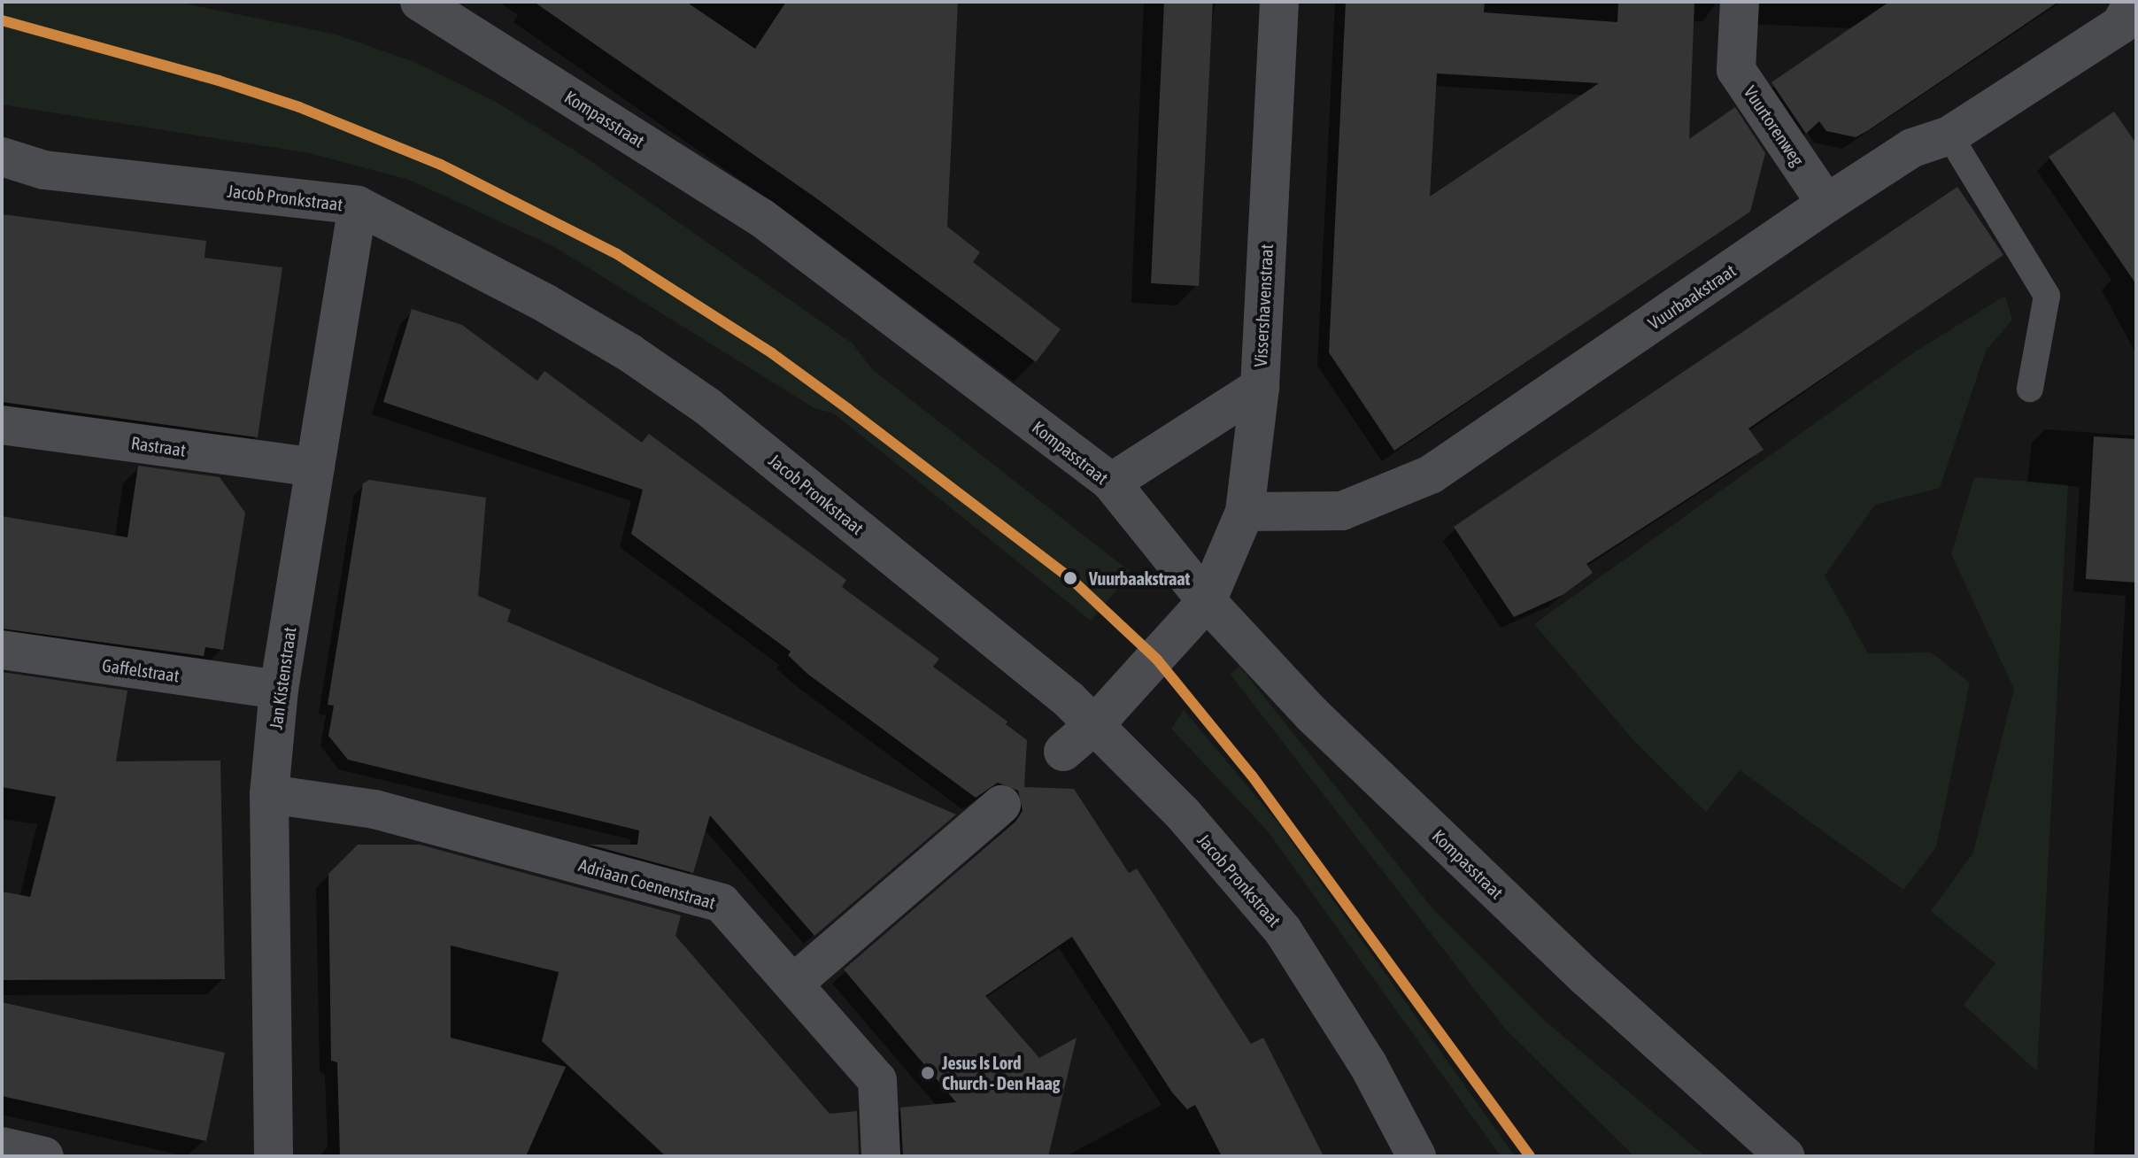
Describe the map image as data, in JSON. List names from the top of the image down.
{
  "streets": {
    "street": [
      "Kompasstraat",
      "Vuurtorenweg",
      "Jacob Pronkstraat",
      "Vuurbaakstraat",
      "Vissershavenstraat",
      "Rastraat",
      "Gaffelstraat",
      "Jan Kistenstraat",
      "Adriaan Coenenstraat"
    ]
  },
  "crossings": [
    ["Kompasstraat", "Vissershavenstraat"],
    ["Vuurtorenweg", "Vuurbaakstraat"],
    ["Jacob Pronkstraat", "Jan Kistenstraat"],
    ["Vuurbaakstraat", "Vissershavenstraat"],
    ["Rastraat", "Jan Kistenstraat"],
    ["Gaffelstraat", "Jan Kistenstraat"],
    ["Jan Kistenstraat", "Adriaan Coenenstraat"]
  ],
  "places": ["Vuurbaakstraat", "Jesus Is Lord Church - Den Haag"]
}
